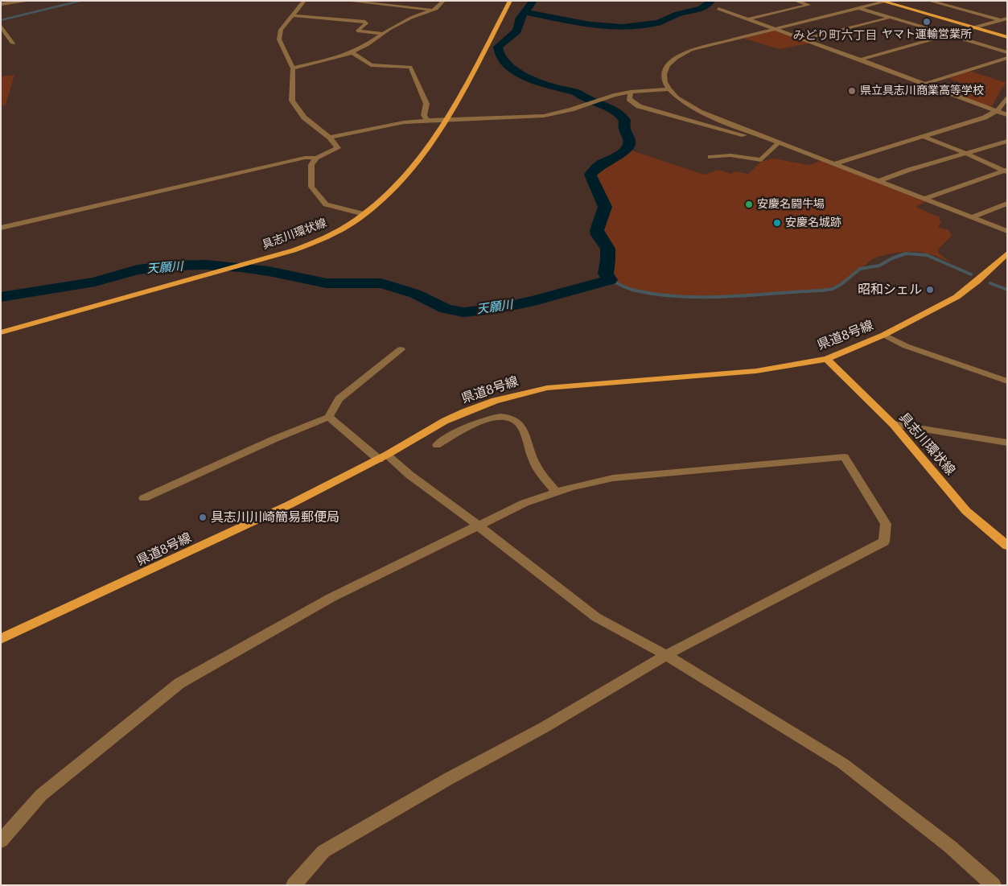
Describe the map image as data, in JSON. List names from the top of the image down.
{
  "streets": {
    "main road": ["具志川環状線", "県道8号線"]
  },
  "crossings": [
    ["具志川環状線", "県道8号線"]
  ],
  "districts": ["みどり町六丁目"],
  "water": ["天願川"],
  "places": [
    "ヤマト運輸営業所",
    "県立具志川商業高等学校",
    "安慶名闘牛場",
    "安慶名城跡",
    "昭和シェル",
    "具志川川崎簡易郵便局"
  ]
}
